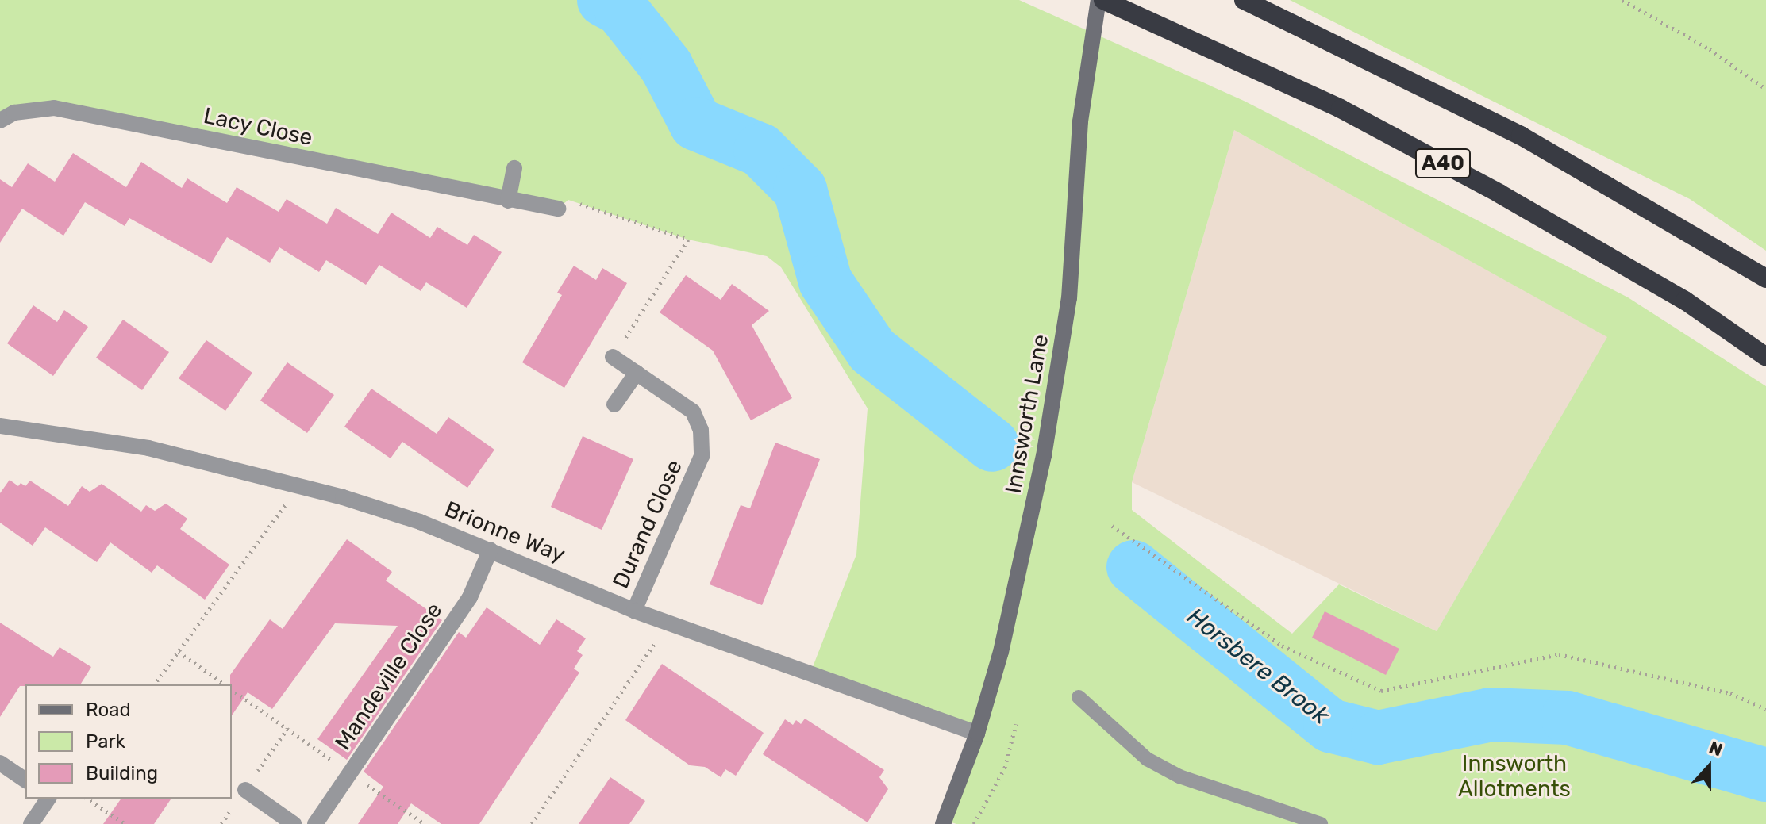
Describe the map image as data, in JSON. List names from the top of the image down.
{
  "streets": {
    "highway": ["A40"],
    "street": [
      "Lacy Close",
      "Innsworth Lane",
      "Durand Close",
      "Brionne Way",
      "Mandeville Close"
    ]
  },
  "crossings": [
    ["A40", "Innsworth Lane"],
    ["Innsworth Lane", "Brionne Way"],
    ["Durand Close", "Brionne Way"],
    ["Brionne Way", "Mandeville Close"]
  ],
  "water": ["Horsbere Brook"],
  "parks": ["Innsworth Allotments"],
  "legend": ["Road", "Park", "Building"],
  "north": "top"
}
